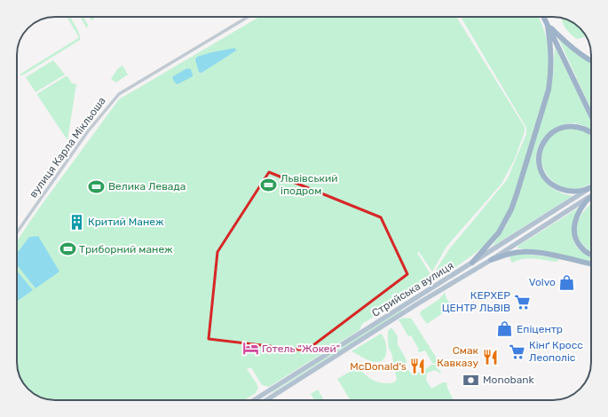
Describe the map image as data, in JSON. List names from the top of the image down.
{
  "streets": {
    "main road": ["Стрийська вулиця"],
    "street": ["вулиця Карла Мікльоша"]
  },
  "places": {
    "sports": ["Львівський іподром", "Велика Левада", "Триборний манеж"],
    "building": ["Критий Манеж"],
    "shop": ["Volvo", "Епіцентр"],
    "supermarket": ["КЕРХЕР ЦЕНТР ЛЬВІВ", "Кінґ Кросс Леополіс"],
    "hotel": ["Готель \"Жокей\""],
    "restaurant": ["Смак Кавказу", "McDonald's"],
    "bank": ["Monobank"]
  }
}
